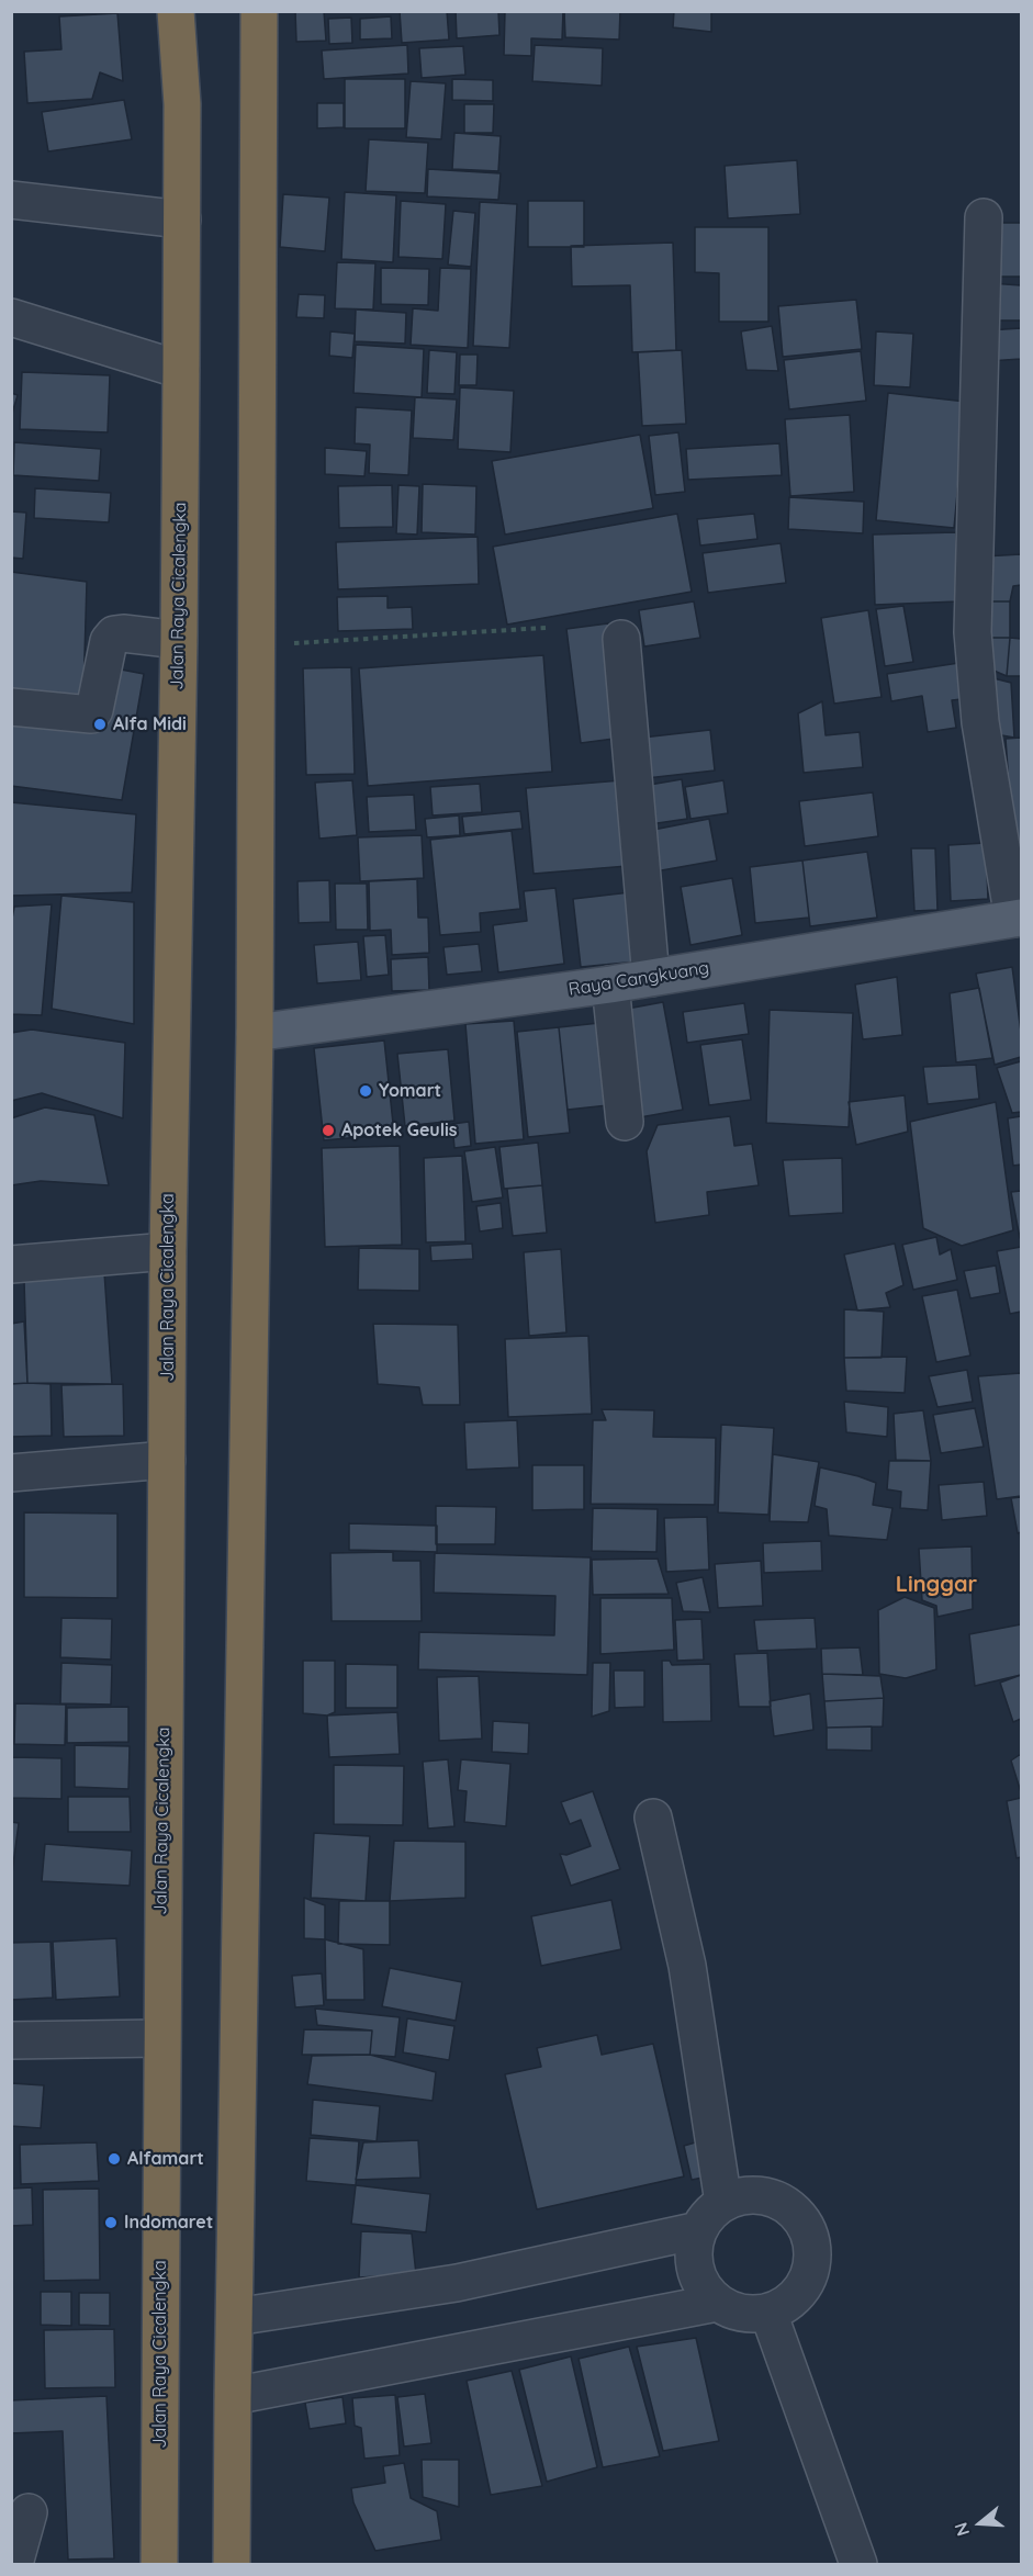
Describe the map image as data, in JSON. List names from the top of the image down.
{
  "streets": {
    "highway": ["Jalan Raya Cicalengka"],
    "main road": ["Raya Cangkuang"]
  },
  "districts": ["Linggar"],
  "places": [
    "Alfa Midi",
    "Yomart",
    "Apotek Geulis",
    "Alfamart",
    "Indomaret"
  ],
  "north": "left"
}
